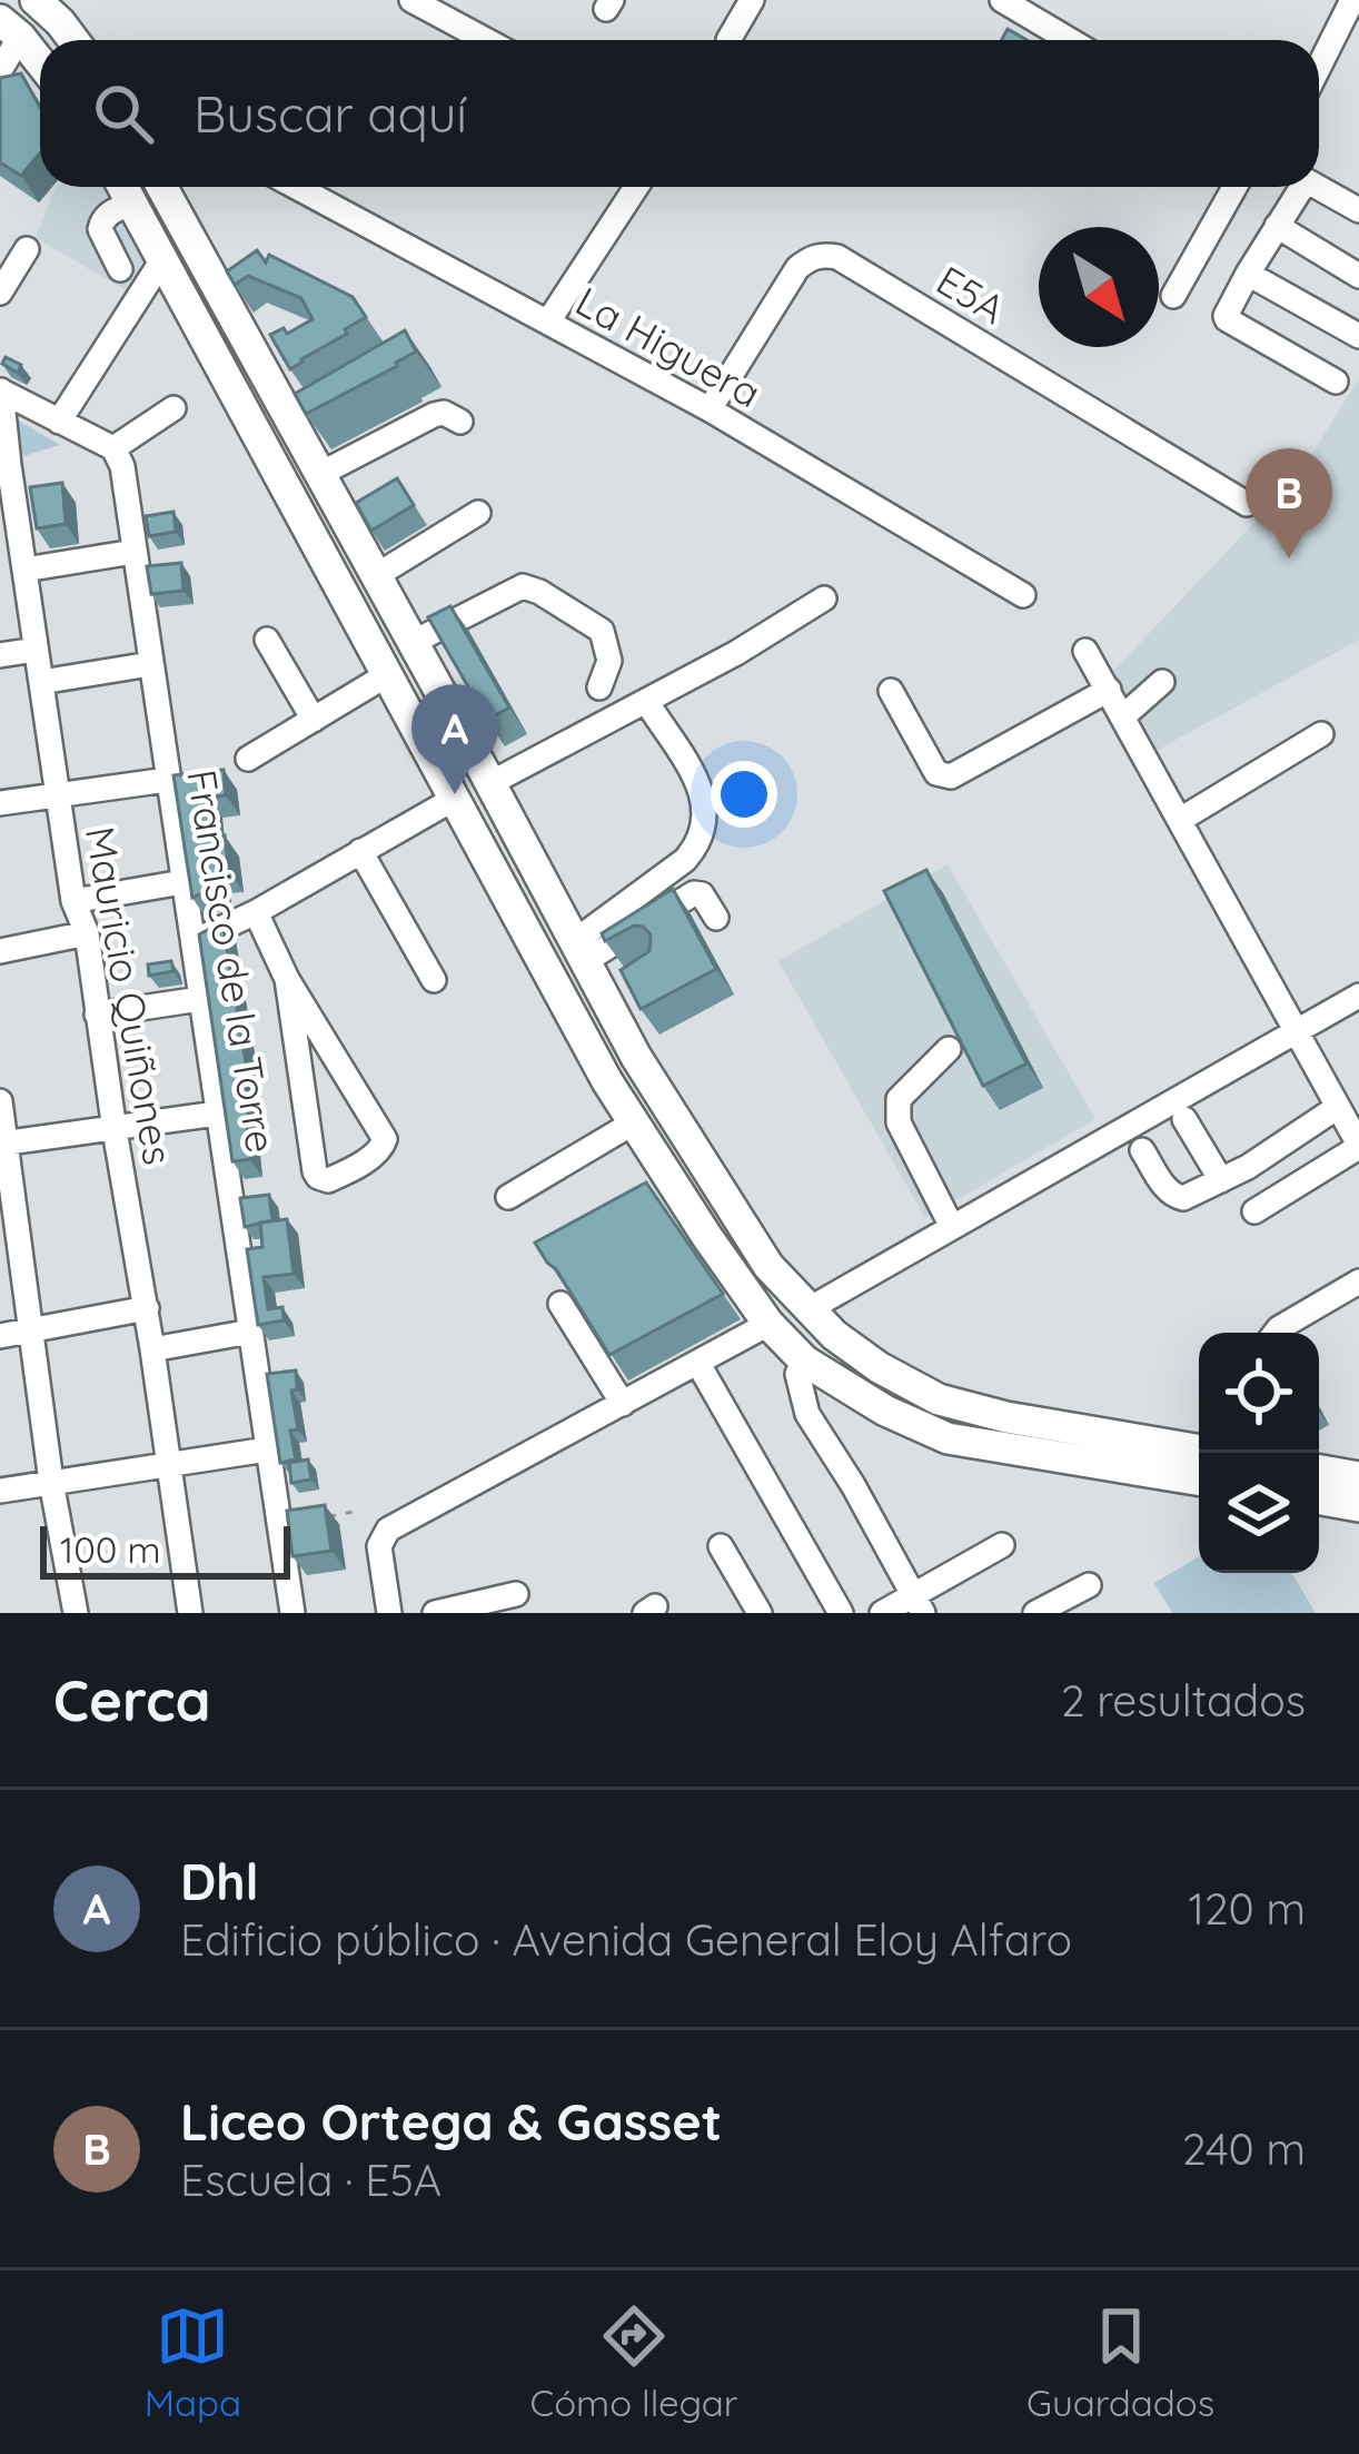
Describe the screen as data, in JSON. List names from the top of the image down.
{
  "streets": {
    "street": [
      "E5A",
      "La Higuera",
      "Francisco de la Torre",
      "Mauricio Quiñones"
    ]
  },
  "crossings": [
    ["E5A", "La Higuera"]
  ],
  "scale_bar": "100 m",
  "north": "bottom right",
  "page": {
    "search": "Buscar aquí",
    "pins": ["B", "A"],
    "scale": "100 m",
    "heading": ["Cerca", "2 resultados"],
    "list": [
      {
        "mark": "A",
        "name": "Dhl",
        "note": "Edificio público · Avenida General Eloy Alfaro",
        "value": "120 m"
      },
      {
        "mark": "B",
        "name": "Liceo Ortega & Gasset",
        "note": "Escuela · E5A",
        "value": "240 m"
      }
    ],
    "nav": ["Mapa", "Cómo llegar", "Guardados"]
  }
}
